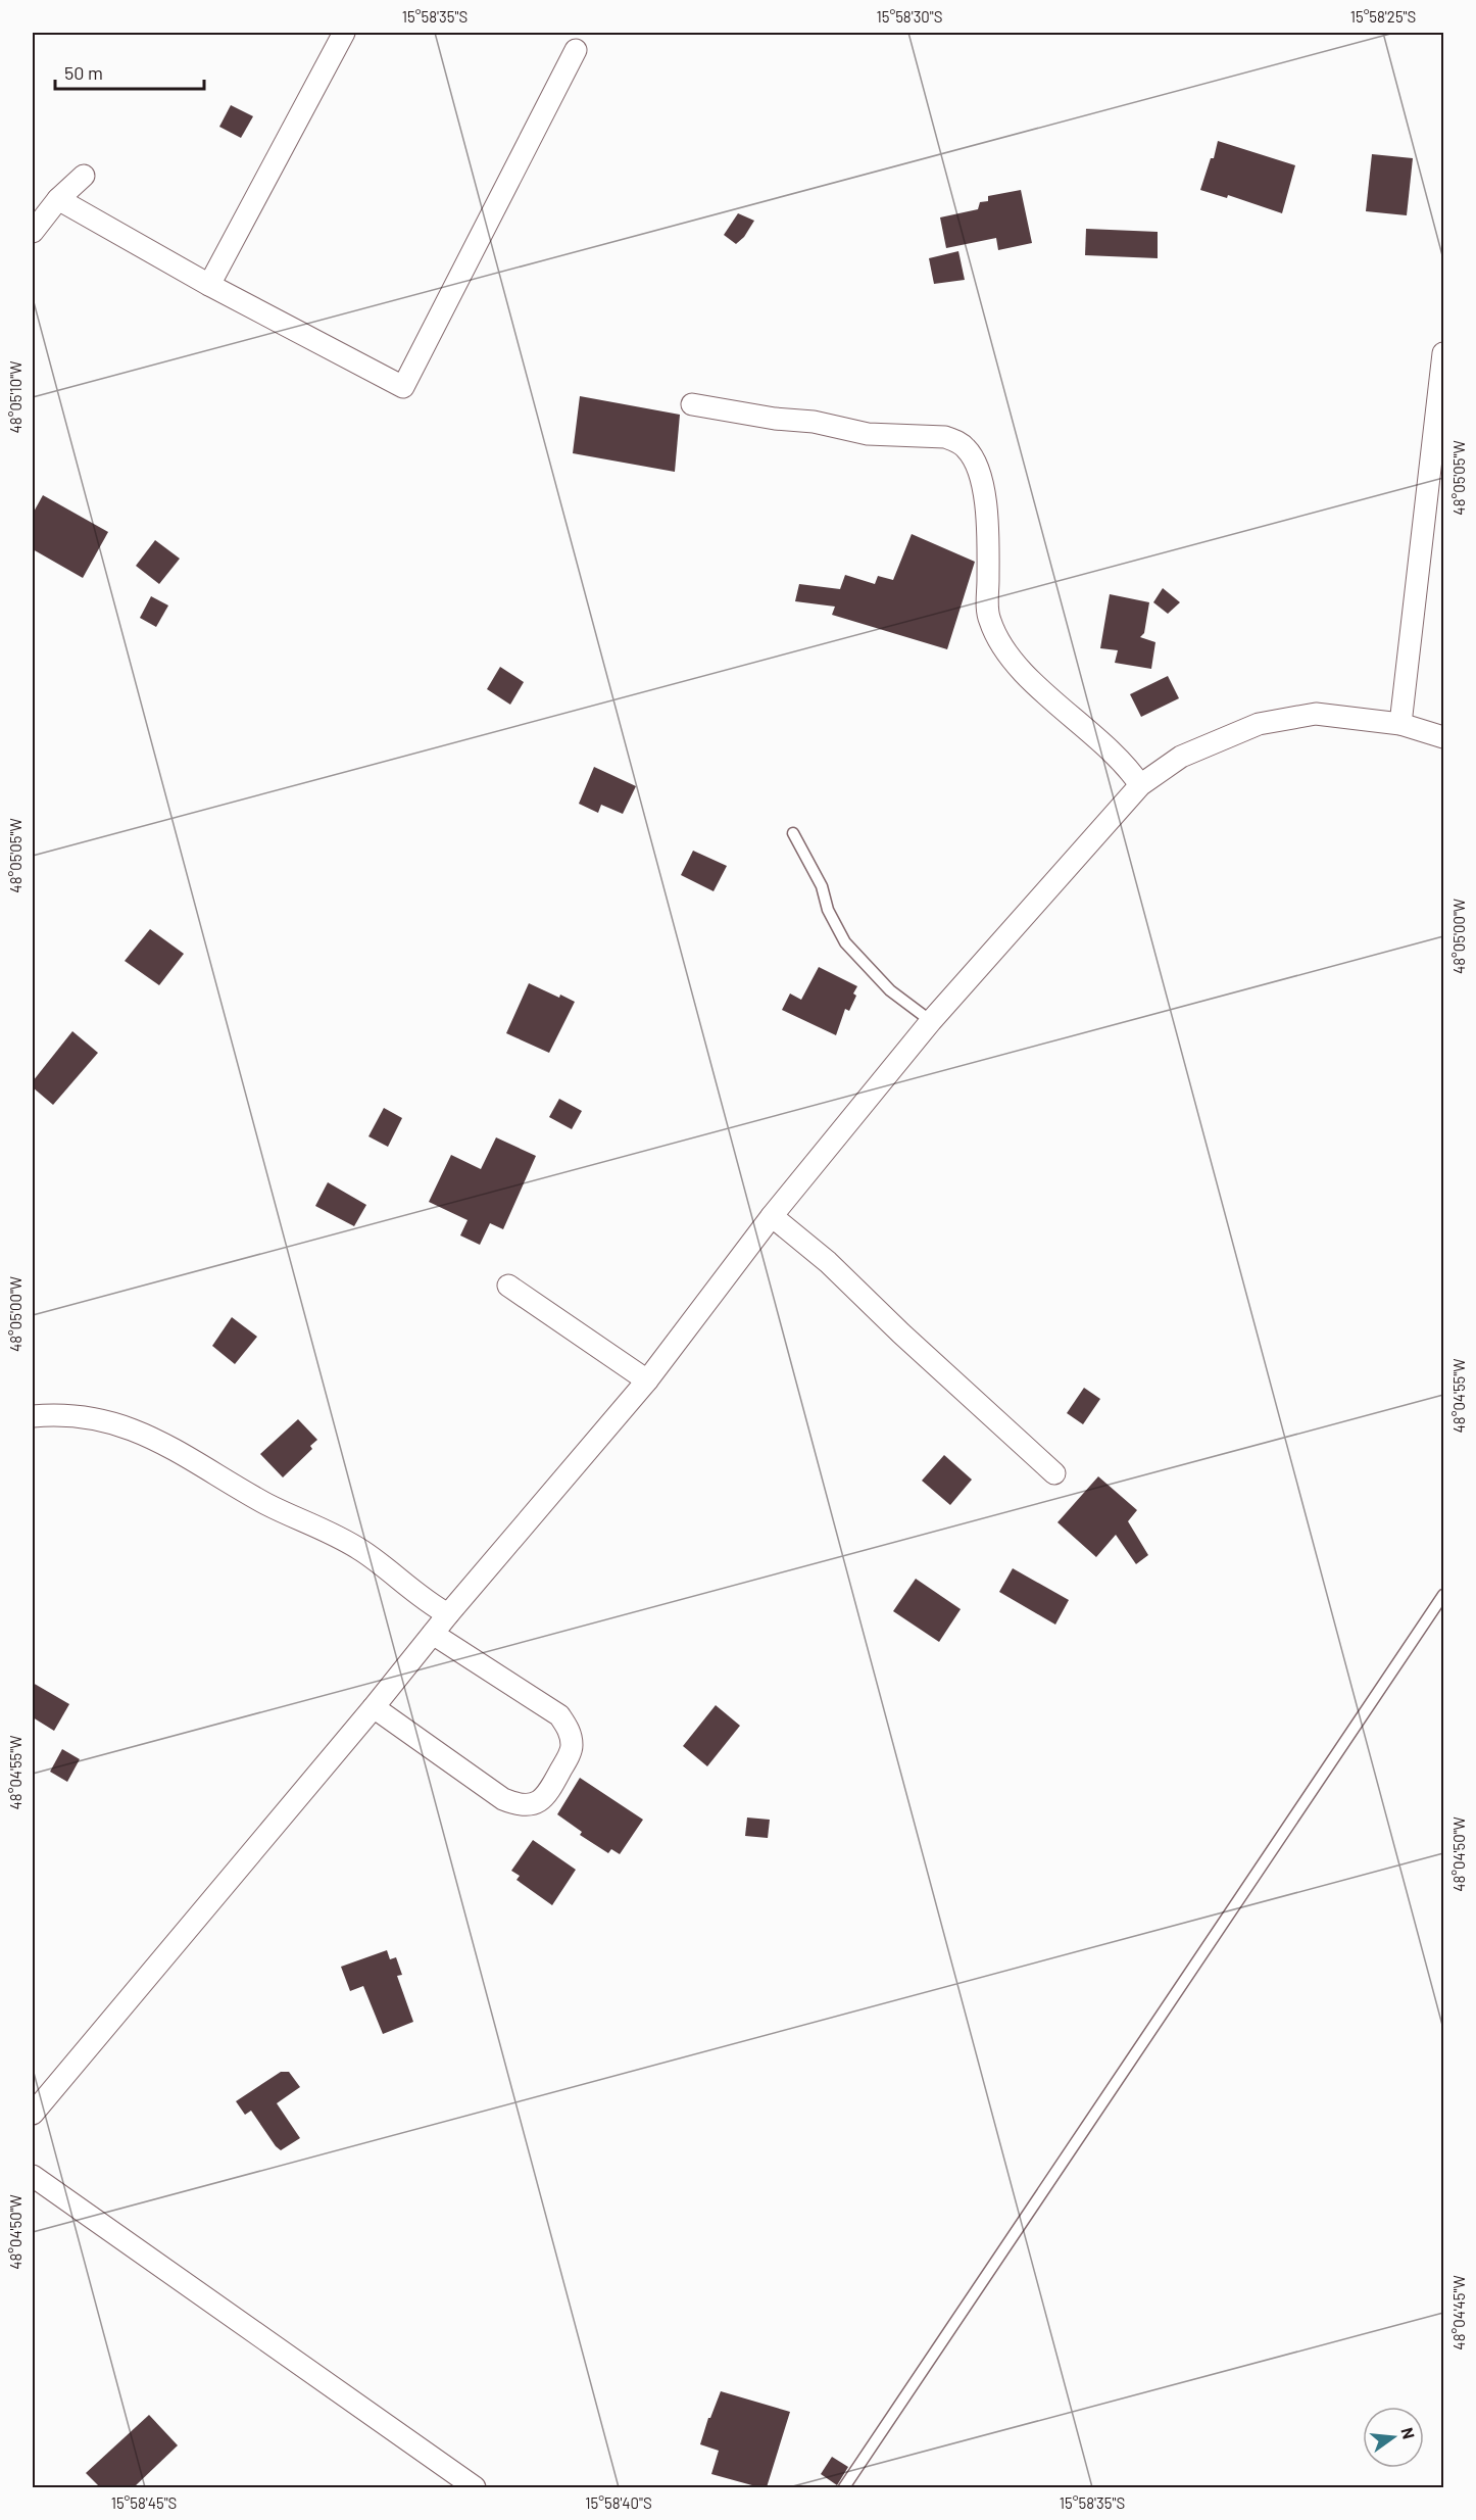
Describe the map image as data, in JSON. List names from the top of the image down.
{
  "scale_bar": "50 m",
  "north": "right",
  "coordinates": [
    "15°58'35\"S",
    "15°58'30\"S",
    "15°58'25\"S",
    "48°05'10\"W",
    "48°05'05\"W",
    "48°05'00\"W",
    "48°04'55\"W",
    "48°04'50\"W",
    "48°04'45\"W",
    "15°58'45\"S",
    "15°58'40\"S"
  ]
}
